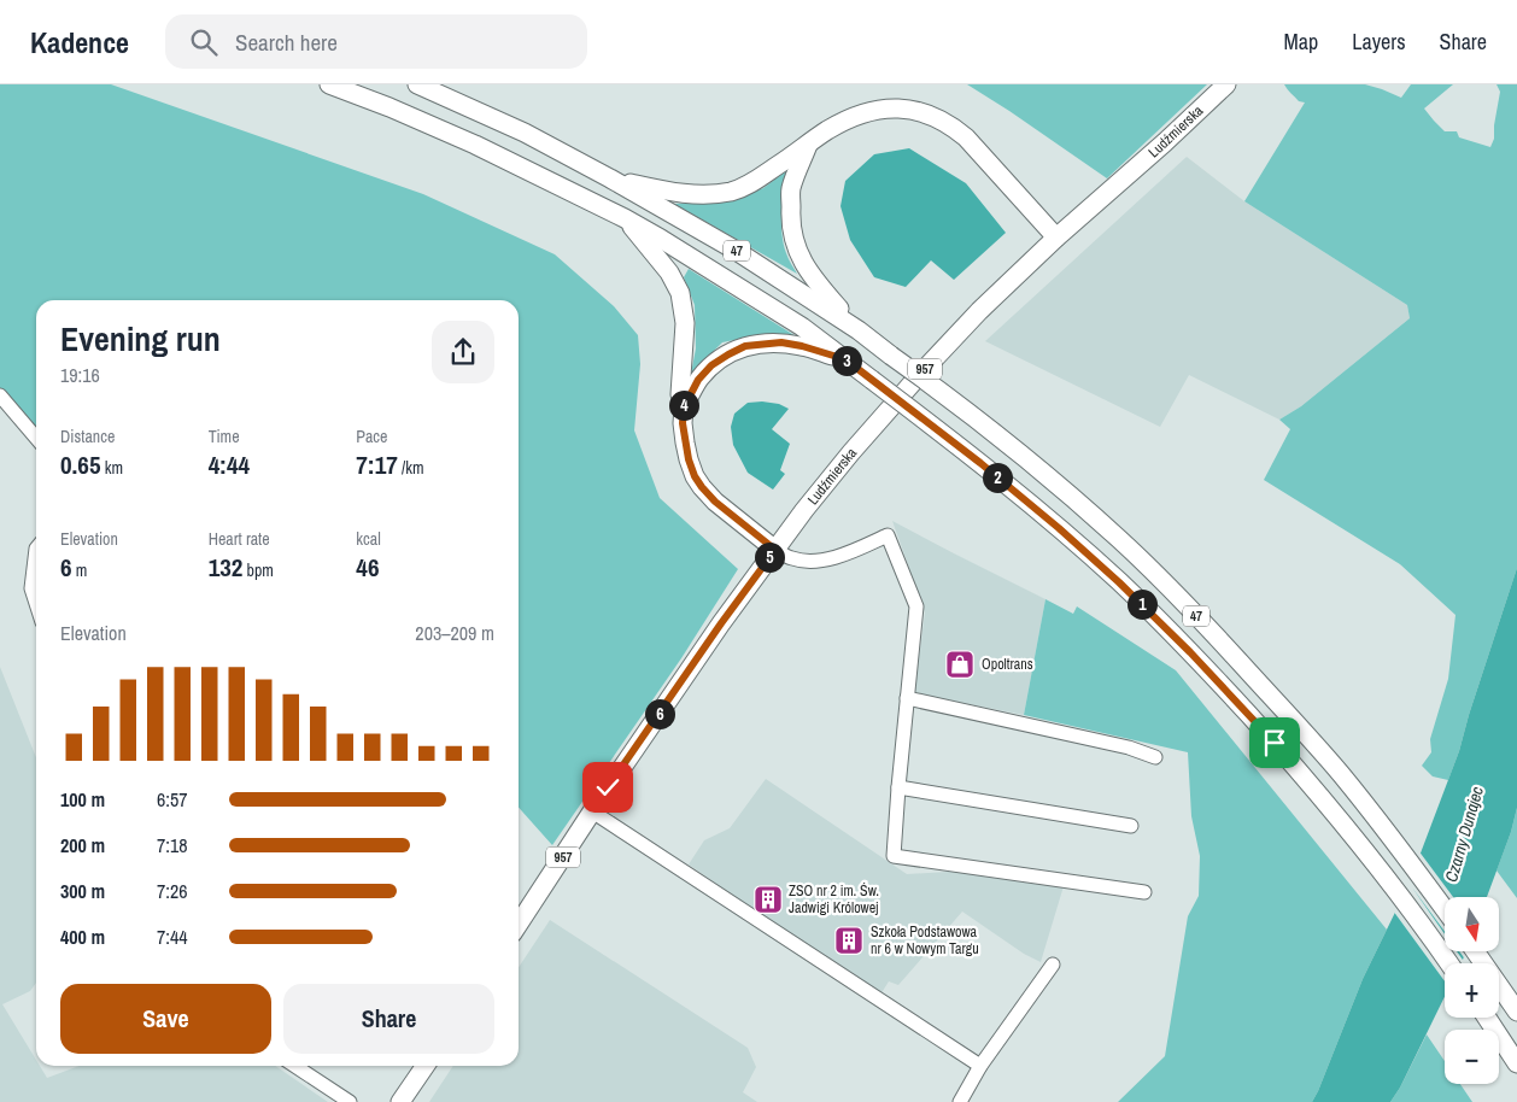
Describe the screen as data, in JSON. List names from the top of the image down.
{
  "streets": {
    "main road": ["Ludźmierska", "47", "957"]
  },
  "water": ["Czarny Dunajec"],
  "places": {
    "shop": ["Opoltrans"],
    "building": ["ZSO nr 2 im. Św. Jadwigi Królowej", "Szkoła Podstawowa nr 6 w Nowym Targu"]
  },
  "north": "bottom",
  "page": {
    "header": "Kadence",
    "search": "Search here",
    "nav": ["Map", "Layers", "Share"],
    "heading": ["Evening run", "19:16"],
    "pins": [
      "3",
      "4",
      "2",
      "5",
      "1",
      "6"
    ],
    "stats": [
      ["Distance", "0.65 km"],
      ["Time", "4:44"],
      ["Pace", "7:17 /km"],
      ["Elevation", "6 m"],
      ["Heart rate", "132 bpm"],
      ["kcal", "46"]
    ],
    "chart": ["Elevation", "203–209 m"],
    "list": [
      {
        "name": "100 m",
        "note": "6:57"
      },
      {
        "name": "200 m",
        "note": "7:18"
      },
      {
        "name": "300 m",
        "note": "7:26"
      },
      {
        "name": "400 m",
        "note": "7:44"
      }
    ],
    "map_buttons": ["+", "−"],
    "buttons": ["Save", "Share"]
  }
}
